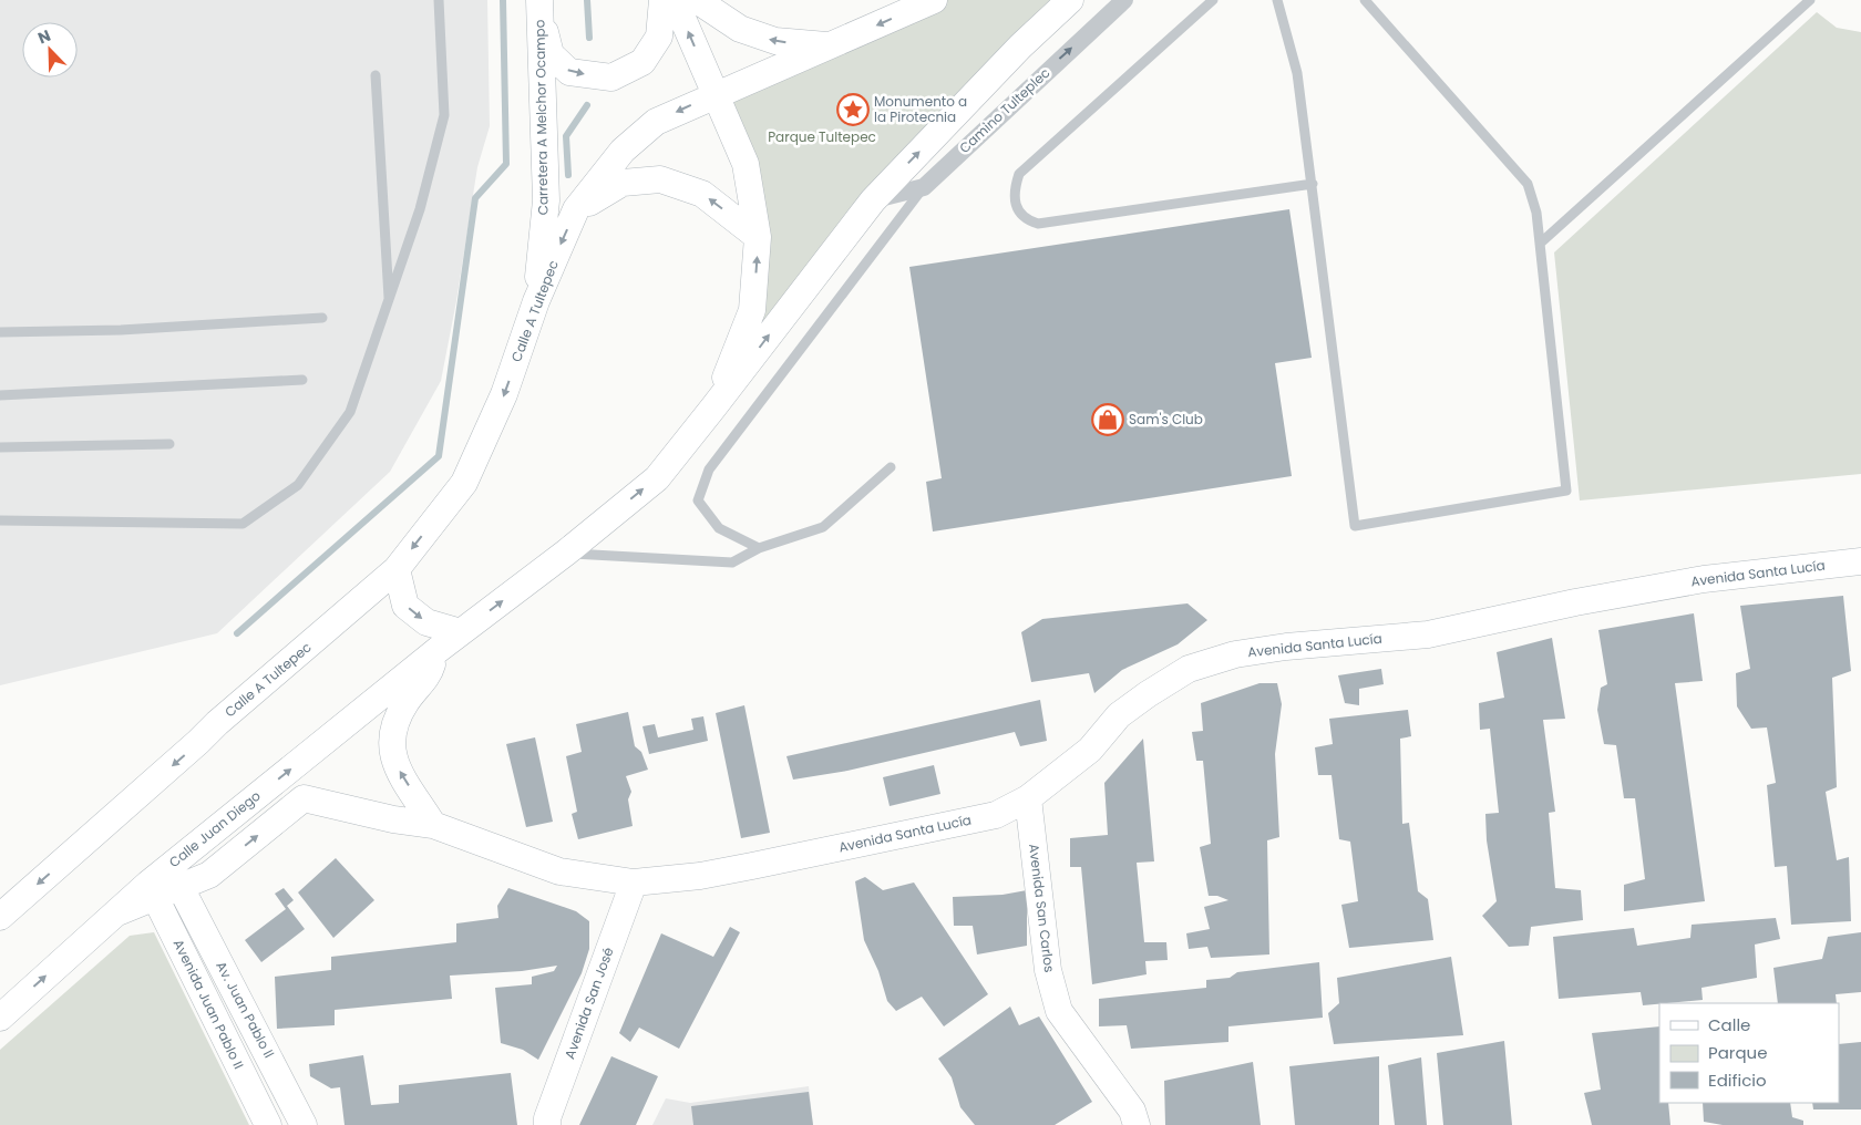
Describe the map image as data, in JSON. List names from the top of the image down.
{
  "streets": {
    "main road": [
      "Carretera A Melchor Ocampo",
      "Calle A Tultepec",
      "Avenida Santa Lucía",
      "Calle Juan Diego",
      "Avenida San Carlos",
      "Avenida San José",
      "Avenida Juan Pablo II",
      "Av. Juan Pablo ll"
    ],
    "street": ["Camino Tulteplec"]
  },
  "crossings": [
    ["Carretera A Melchor Ocampo", "Calle A Tultepec"],
    ["Avenida Santa Lucía", "Avenida San Carlos"],
    ["Avenida Santa Lucía", "Avenida San José"],
    ["Calle Juan Diego", "Avenida Juan Pablo II"],
    ["Calle Juan Diego", "Av. Juan Pablo ll"],
    ["Avenida Juan Pablo II", "Av. Juan Pablo ll"]
  ],
  "one_way": ["Camino Tulteplec", "Calle Juan Diego"],
  "parks": ["Parque Tultepec"],
  "places": {
    "place": ["Monumento a la Pirotecnia"],
    "shop": ["Sam's Club"]
  },
  "legend": ["Calle", "Parque", "Edificio"],
  "north": "top left"
}
